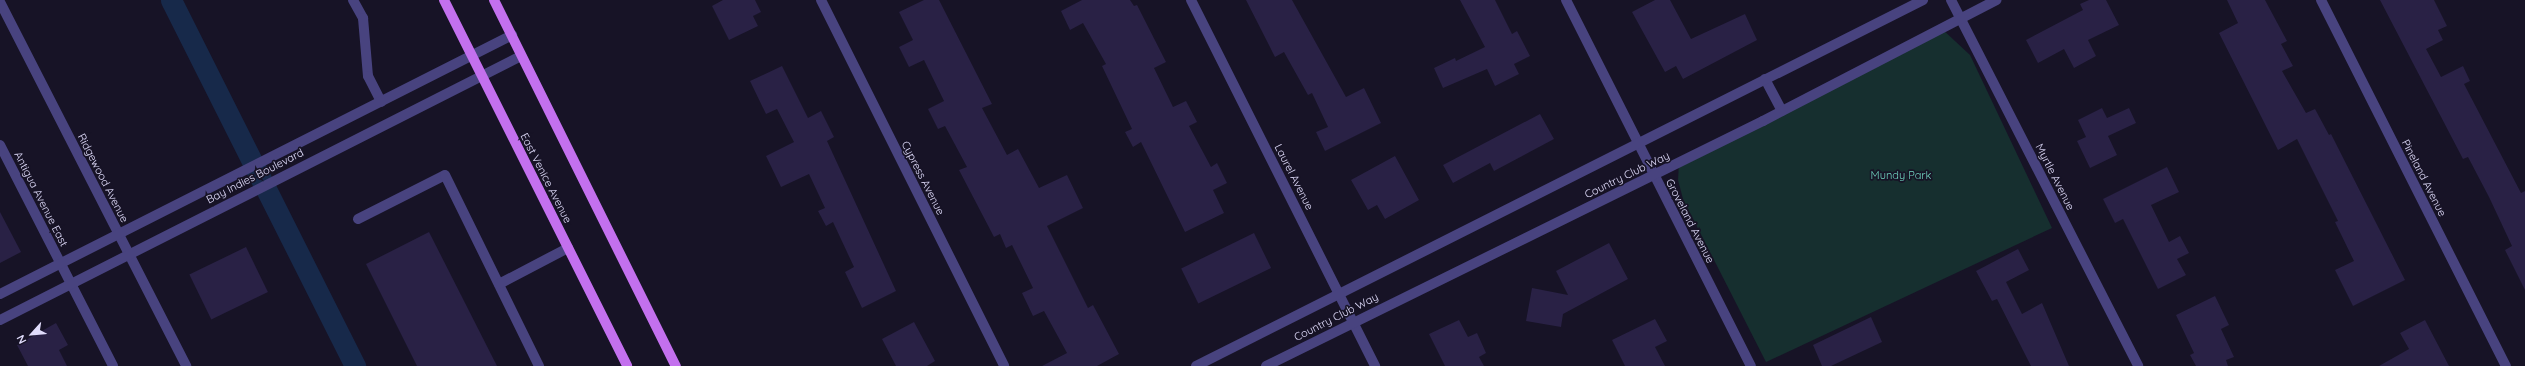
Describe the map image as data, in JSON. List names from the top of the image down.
{
  "streets": {
    "main road": ["East Venice Avenue"],
    "street": [
      "Country Club Way",
      "Bay Indies Boulevard",
      "Laurel Avenue",
      "Myrtle Avenue",
      "Ridgewood Avenue",
      "Cypress Avenue",
      "Pineland Avenue",
      "Antigua Avenue East",
      "Groveland Avenue"
    ]
  },
  "crossings": [
    ["Country Club Way", "Laurel Avenue"],
    ["Country Club Way", "Myrtle Avenue"],
    ["Country Club Way", "Groveland Avenue"],
    ["Bay Indies Boulevard", "Ridgewood Avenue"],
    ["Bay Indies Boulevard", "East Venice Avenue"],
    ["Bay Indies Boulevard", "Antigua Avenue East"]
  ],
  "parks": ["Mundy Park"],
  "north": "bottom left"
}
